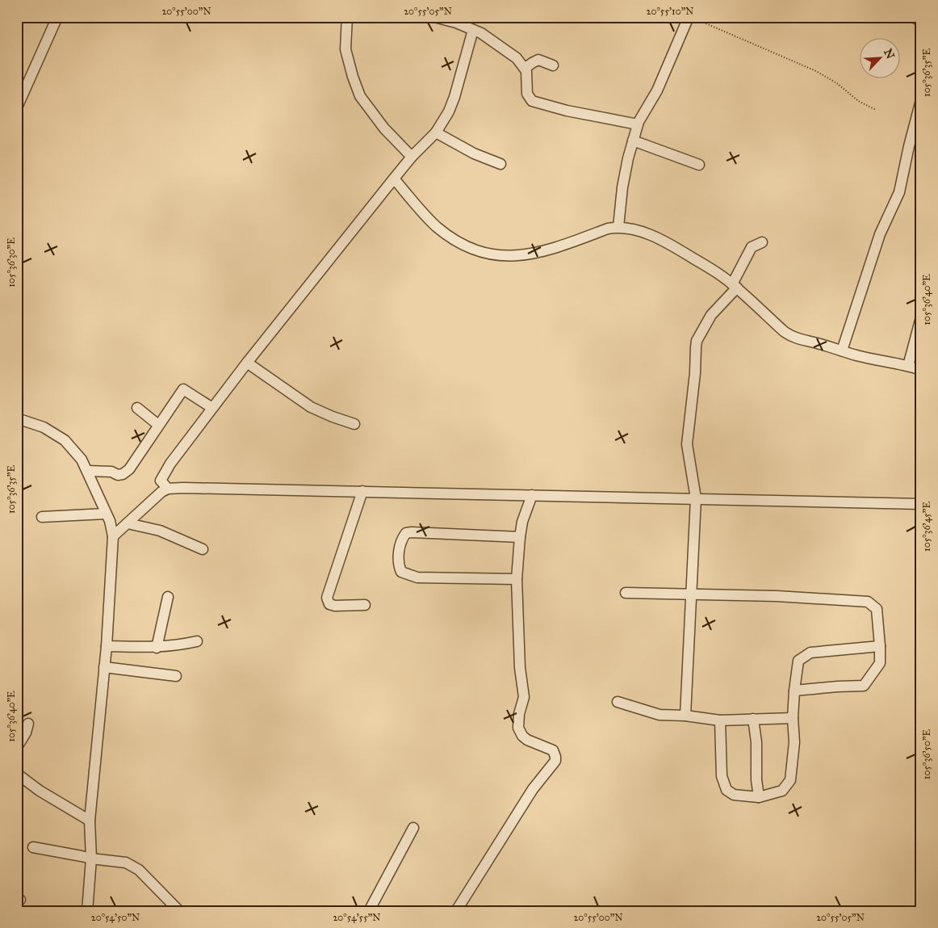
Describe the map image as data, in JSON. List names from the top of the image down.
{
  "north": "top right",
  "coordinates": [
    "20°55'00\"N",
    "20°55'05\"N",
    "20°55'10\"N",
    "105°36'35\"E",
    "105°36'30\"E",
    "105°36'40\"E",
    "105°36'45\"E",
    "105°36'50\"E",
    "20°54'50\"N",
    "20°54'55\"N"
  ]
}
